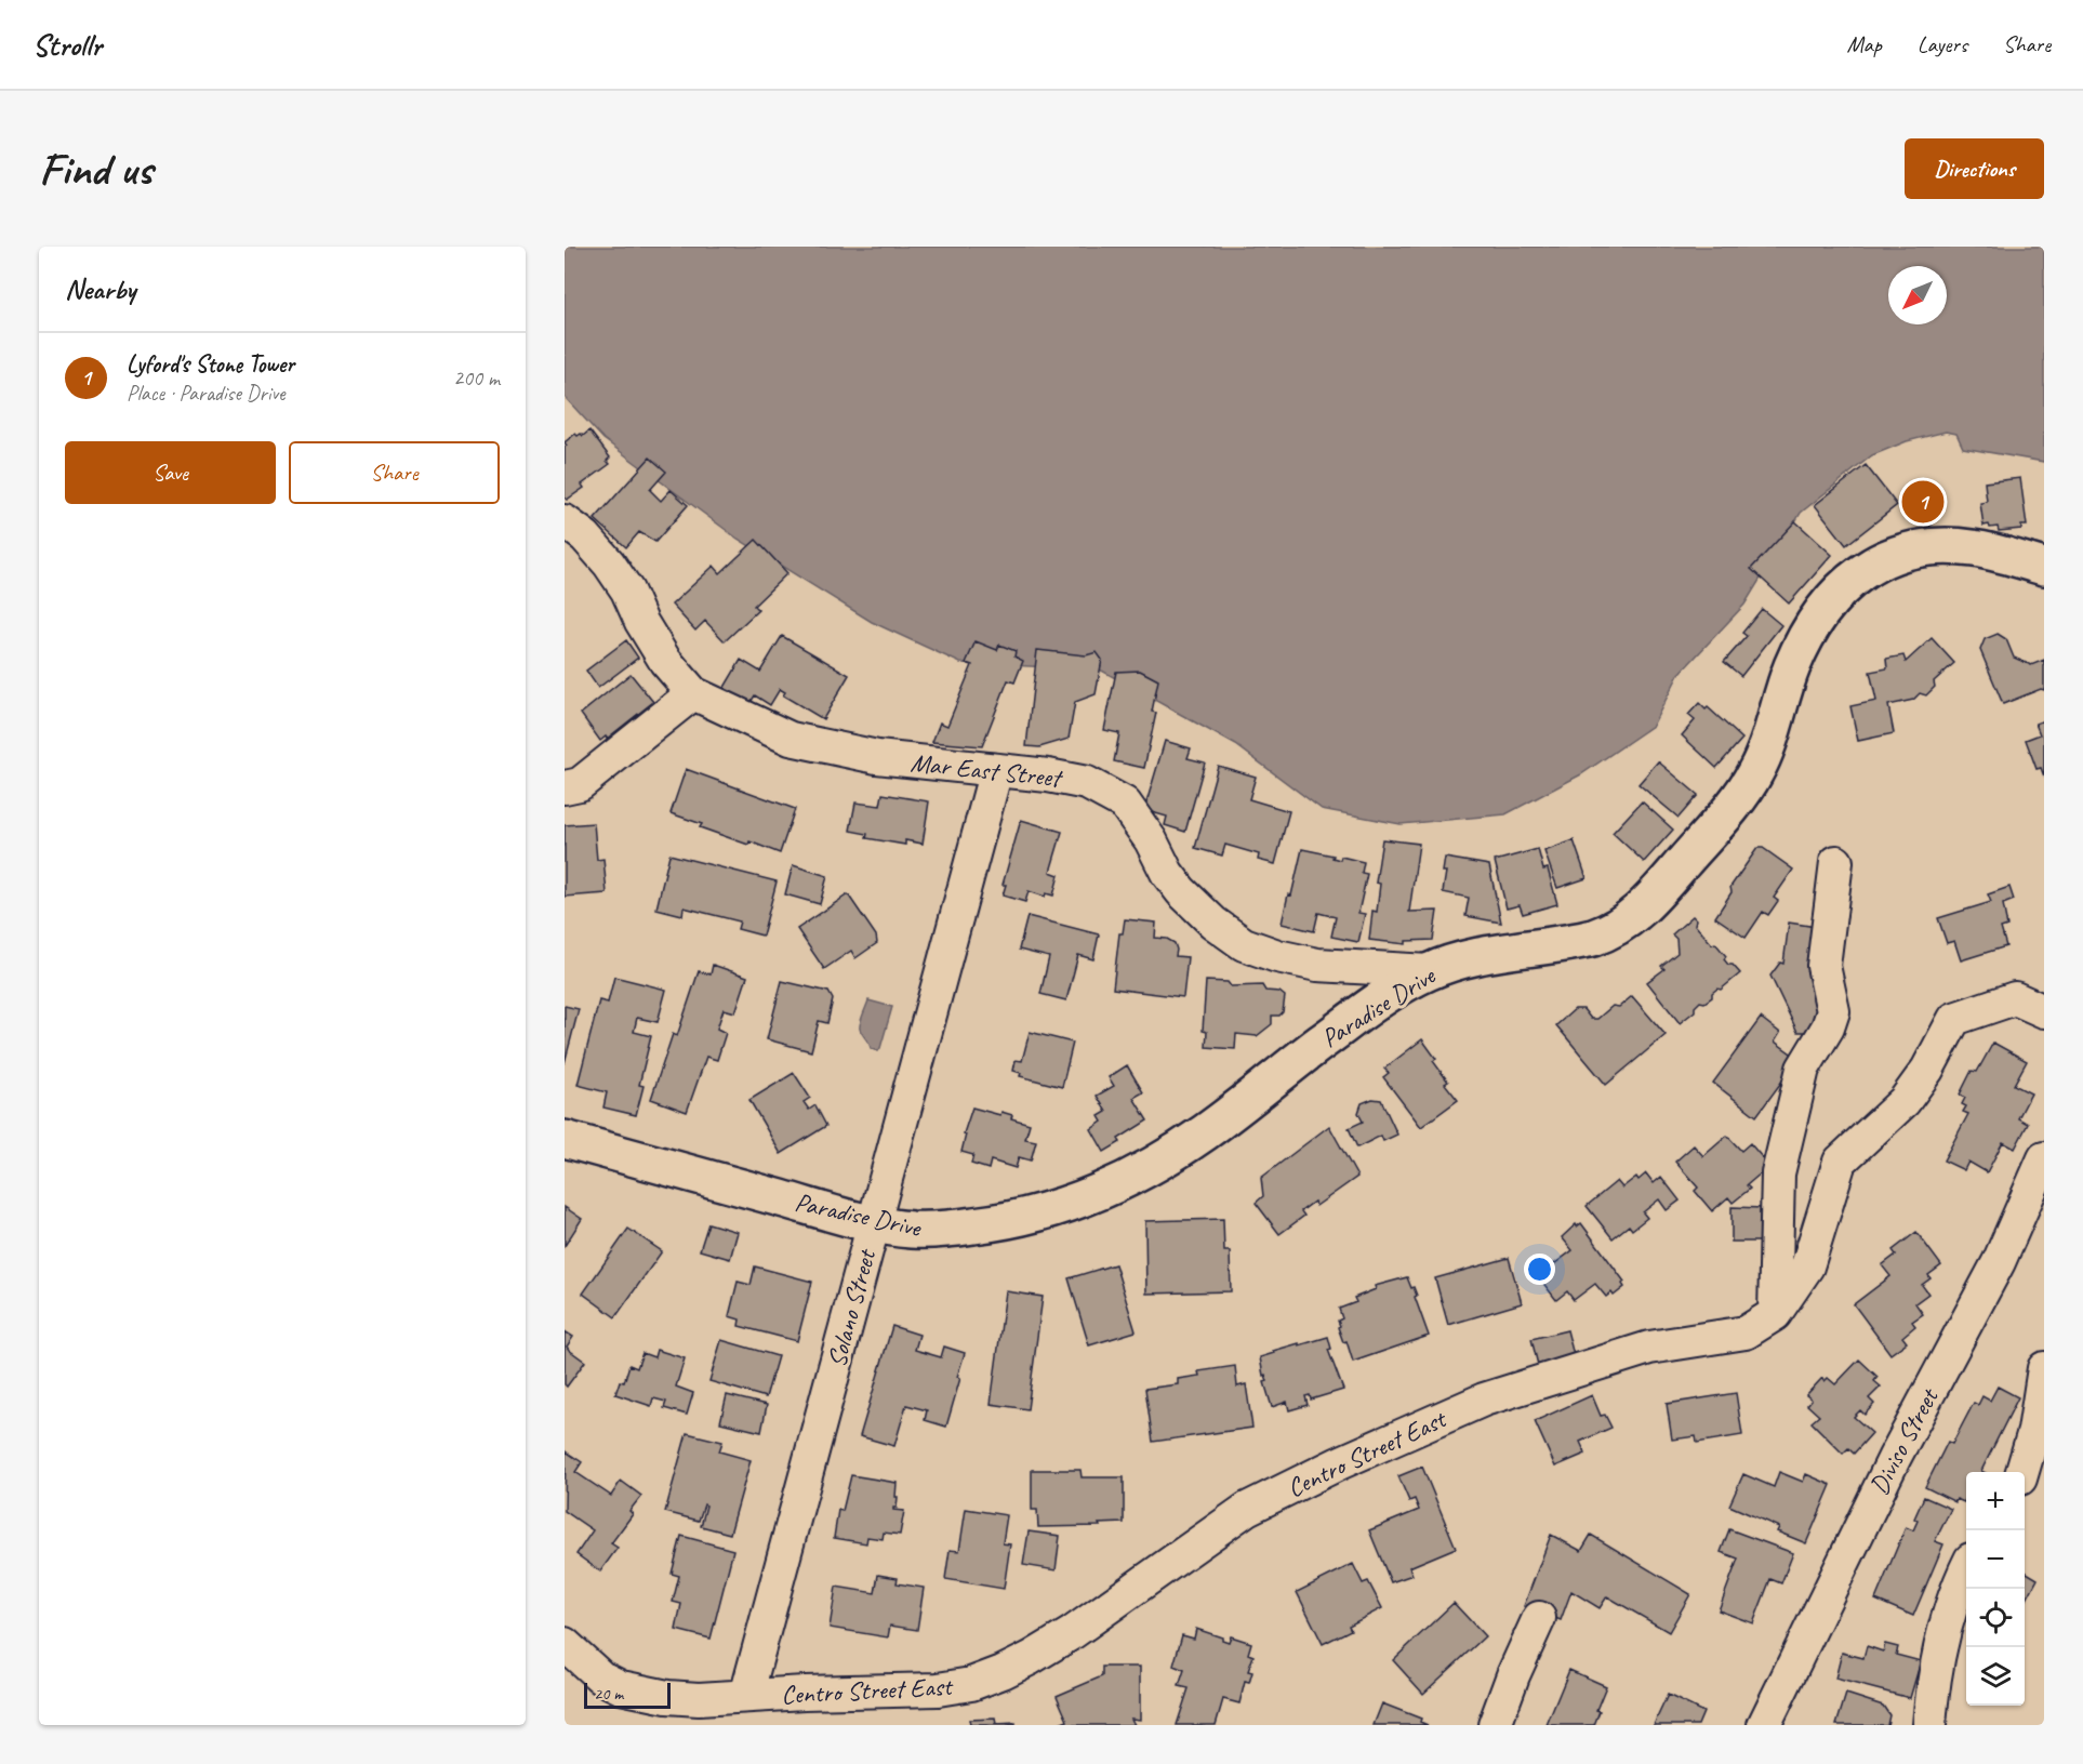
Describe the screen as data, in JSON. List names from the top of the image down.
{
  "streets": {
    "street": [
      "Mar East Street",
      "Paradise Drive",
      "Solano Street",
      "Diviso Street",
      "Centro Street East"
    ]
  },
  "crossings": [
    ["Mar East Street", "Paradise Drive"],
    ["Mar East Street", "Solano Street"],
    ["Paradise Drive", "Solano Street"],
    ["Solano Street", "Centro Street East"]
  ],
  "scale_bar": "20 m",
  "north": "bottom left",
  "page": {
    "header": "Strollr",
    "nav": ["Map", "Layers", "Share"],
    "buttons": [
      "Directions",
      ["Save", "Share"]
    ],
    "title": "Find us",
    "heading": "Nearby",
    "list": [
      {
        "mark": "1",
        "name": "Lyford's Stone Tower",
        "note": "Place · Paradise Drive",
        "value": "200 m"
      }
    ],
    "pins": "1",
    "map_buttons": ["+", "−"],
    "scale": "20 m"
  }
}
